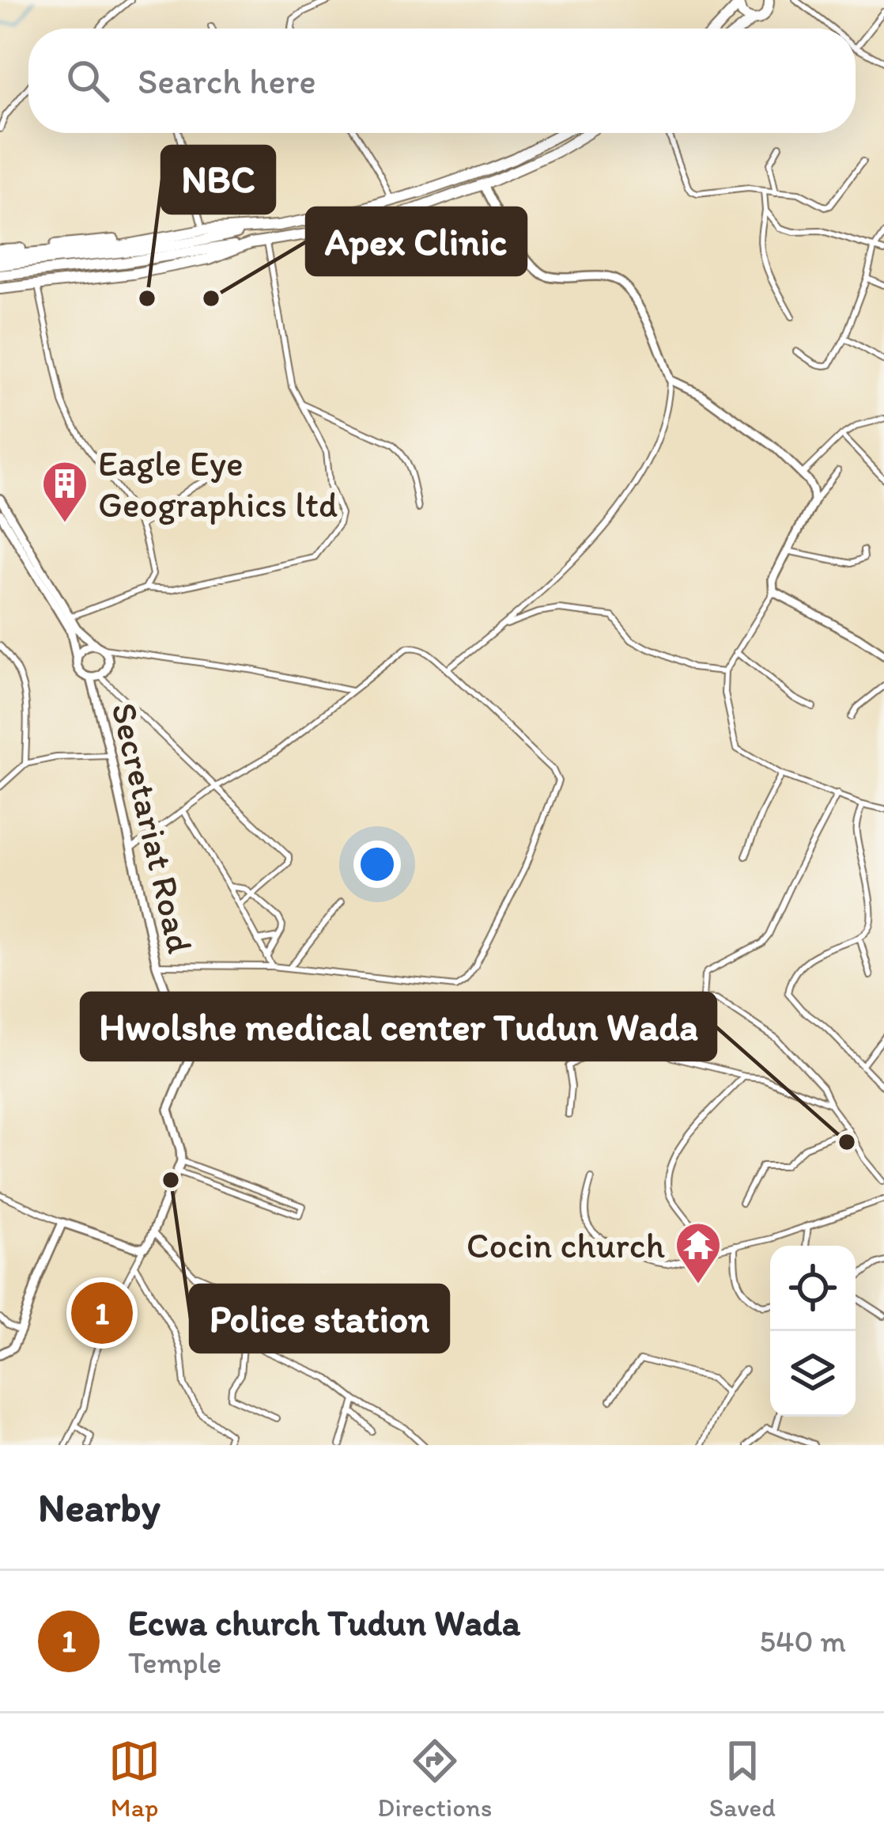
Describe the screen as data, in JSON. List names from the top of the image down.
{
  "streets": {
    "street": ["Secretariat Road"]
  },
  "places": {
    "other": [
      "NBC",
      "Apex Clinic",
      "Hwolshe medical center Tudun Wada",
      "Police station"
    ],
    "building": ["Eagle Eye Geographics ltd"],
    "temple": ["Cocin church"]
  },
  "page": {
    "search": "Search here",
    "pins": "1",
    "heading": "Nearby",
    "list": [
      {
        "mark": "1",
        "name": "Ecwa church Tudun Wada",
        "note": "Temple",
        "value": "540 m"
      }
    ],
    "nav": ["Map", "Directions", "Saved"]
  }
}
